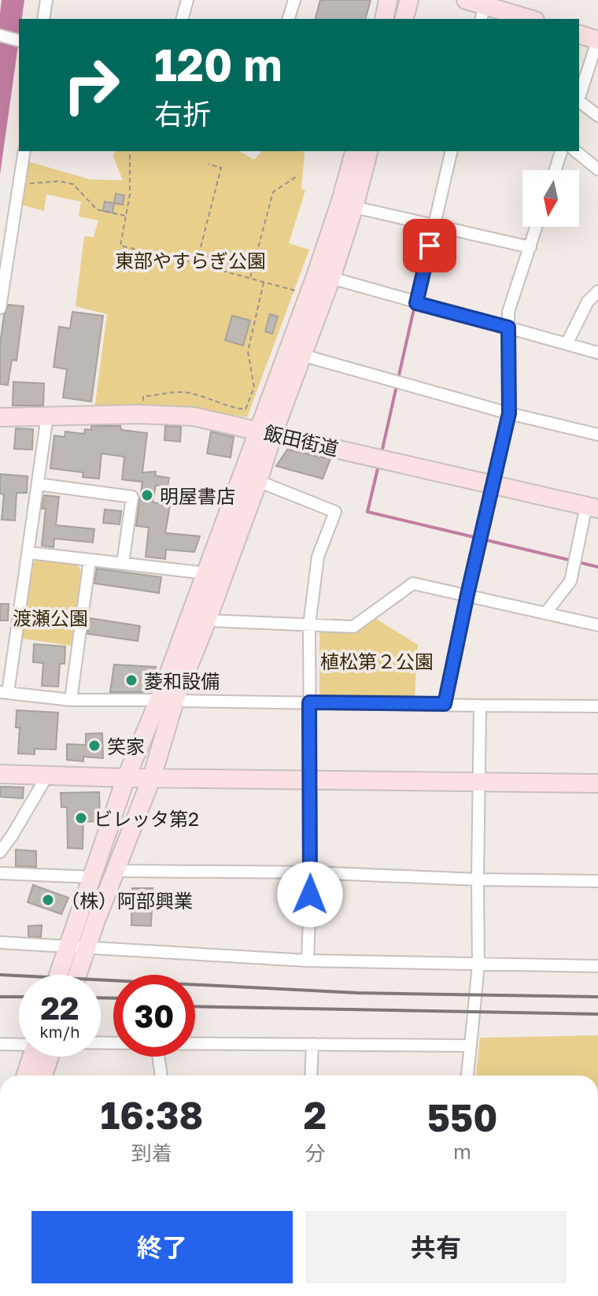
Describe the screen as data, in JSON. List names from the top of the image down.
{
  "streets": {
    "street": ["飯田街道"]
  },
  "parks": ["東部やすらぎ公園", "渡瀬公園", "植松第２公園"],
  "places": [
    "明屋書店",
    "菱和設備",
    "笑家",
    "ビレッタ第2",
    "（株）阿部興業"
  ],
  "north": "bottom",
  "page": {
    "turn": ["120 m", "右折"],
    "speed": "22 km/h",
    "limit": "30",
    "eta": [
      "16:38",
      "到着",
      "2",
      "分",
      "550",
      "m"
    ],
    "buttons": ["終了", "共有"]
  }
}
